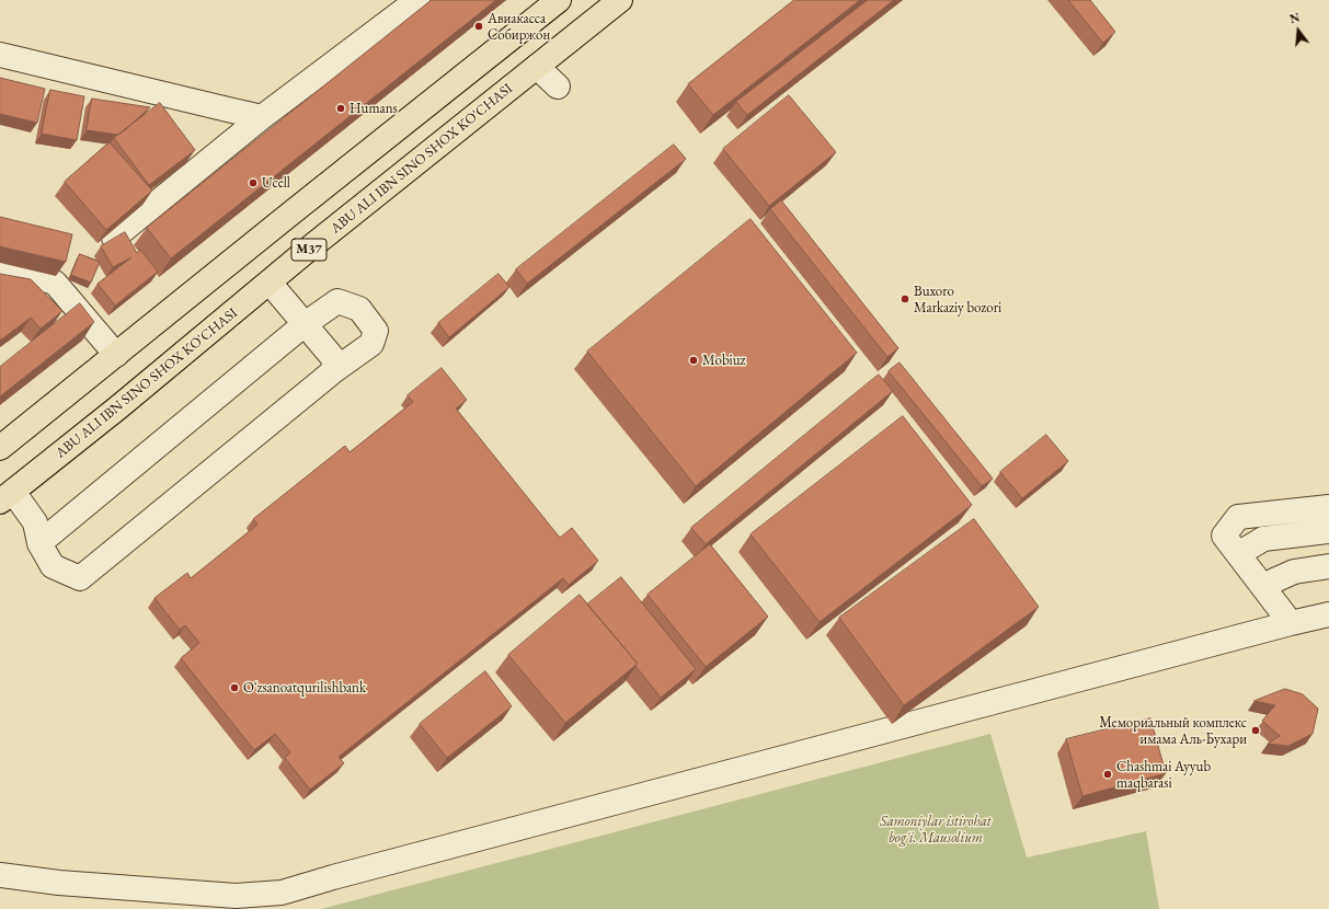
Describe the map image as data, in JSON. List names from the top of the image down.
{
  "streets": {
    "main road": ["ABU ALI IBN SINO SHOX KO'CHASI", "M37"]
  },
  "parks": ["Samoniylar istirohat bog'i. Mausolium"],
  "places": [
    "Авиакасса Собиржон",
    "Humans",
    "Ucell",
    "Buxoro Markaziy bozori",
    "Mobiuz",
    "Oʻzsanoatqurilishbank",
    "Мемориальный комплекс имама Аль-Бухари",
    "Chashmai Ayyub maqbarasi"
  ],
  "north": "top"
}
